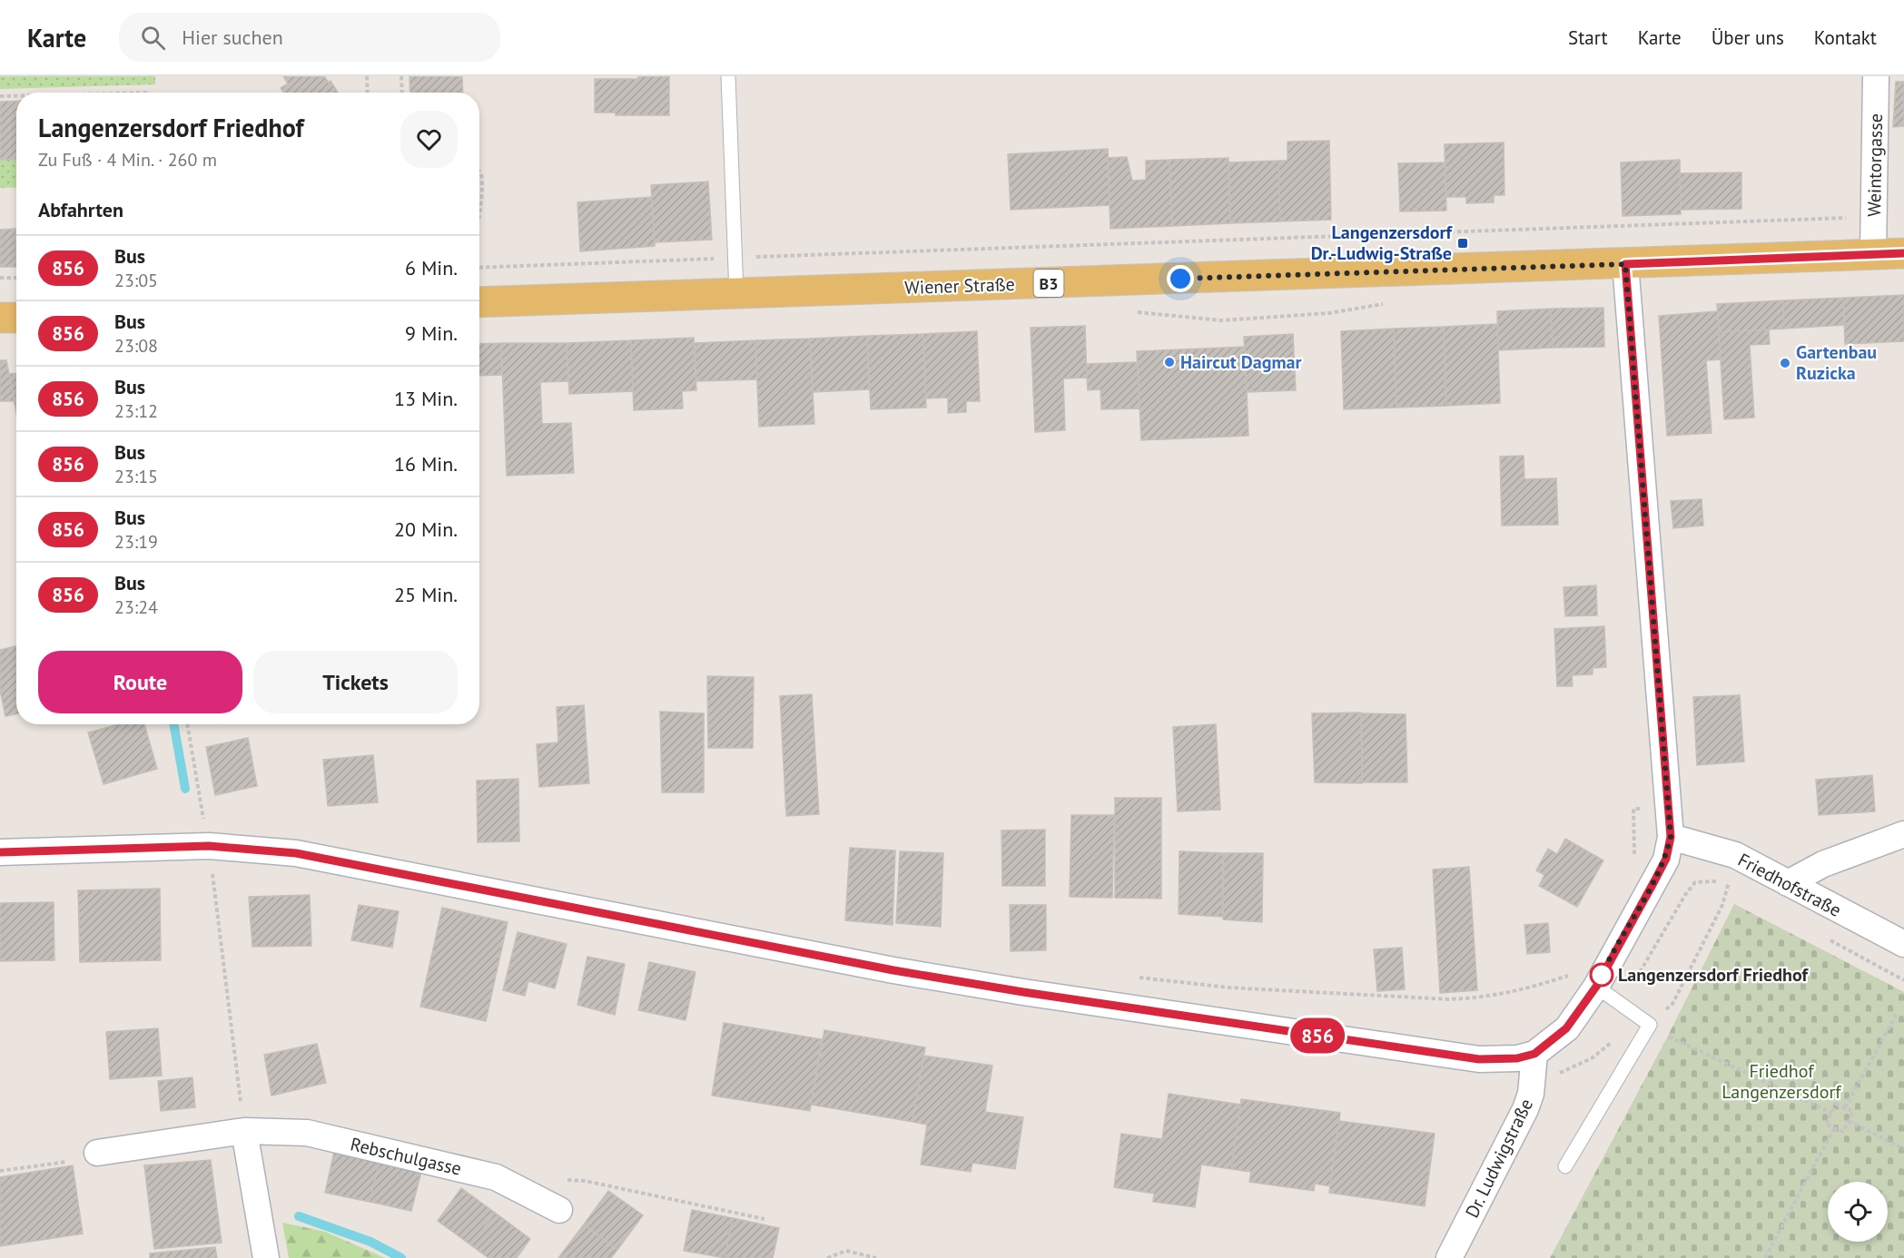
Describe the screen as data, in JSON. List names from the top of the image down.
{
  "streets": {
    "main road": ["B3", "Wiener Straße"],
    "street": [
      "Weintorgasse",
      "Friedhofstraße",
      "Rebschulgasse",
      "Dr. Ludwigstraße"
    ]
  },
  "crossings": [
    ["Weintorgasse", "Wiener Straße"]
  ],
  "parks": ["Friedhof Langenzersdorf"],
  "places": {
    "transit": ["Langenzersdorf Dr.-Ludwig-Straße"],
    "other": ["Haircut Dagmar", "Gartenbau Ruzicka", "Langenzersdorf Friedhof"]
  },
  "lines": ["bus line 856"],
  "page": {
    "header": "Karte",
    "search": "Hier suchen",
    "nav": [
      "Start",
      "Karte",
      "Über uns",
      "Kontakt"
    ],
    "on_map": "856",
    "heading": [
      ["Langenzersdorf Friedhof", "Zu Fuß · 4 Min. · 260 m"],
      "Abfahrten"
    ],
    "list": [
      {
        "mark": "856",
        "name": "Bus",
        "note": "23:05",
        "value": "6 Min."
      },
      {
        "mark": "856",
        "name": "Bus",
        "note": "23:08",
        "value": "9 Min."
      },
      {
        "mark": "856",
        "name": "Bus",
        "note": "23:12",
        "value": "13 Min."
      },
      {
        "mark": "856",
        "name": "Bus",
        "note": "23:15",
        "value": "16 Min."
      },
      {
        "mark": "856",
        "name": "Bus",
        "note": "23:19",
        "value": "20 Min."
      },
      {
        "mark": "856",
        "name": "Bus",
        "note": "23:24",
        "value": "25 Min."
      }
    ],
    "buttons": ["Route", "Tickets"]
  }
}
